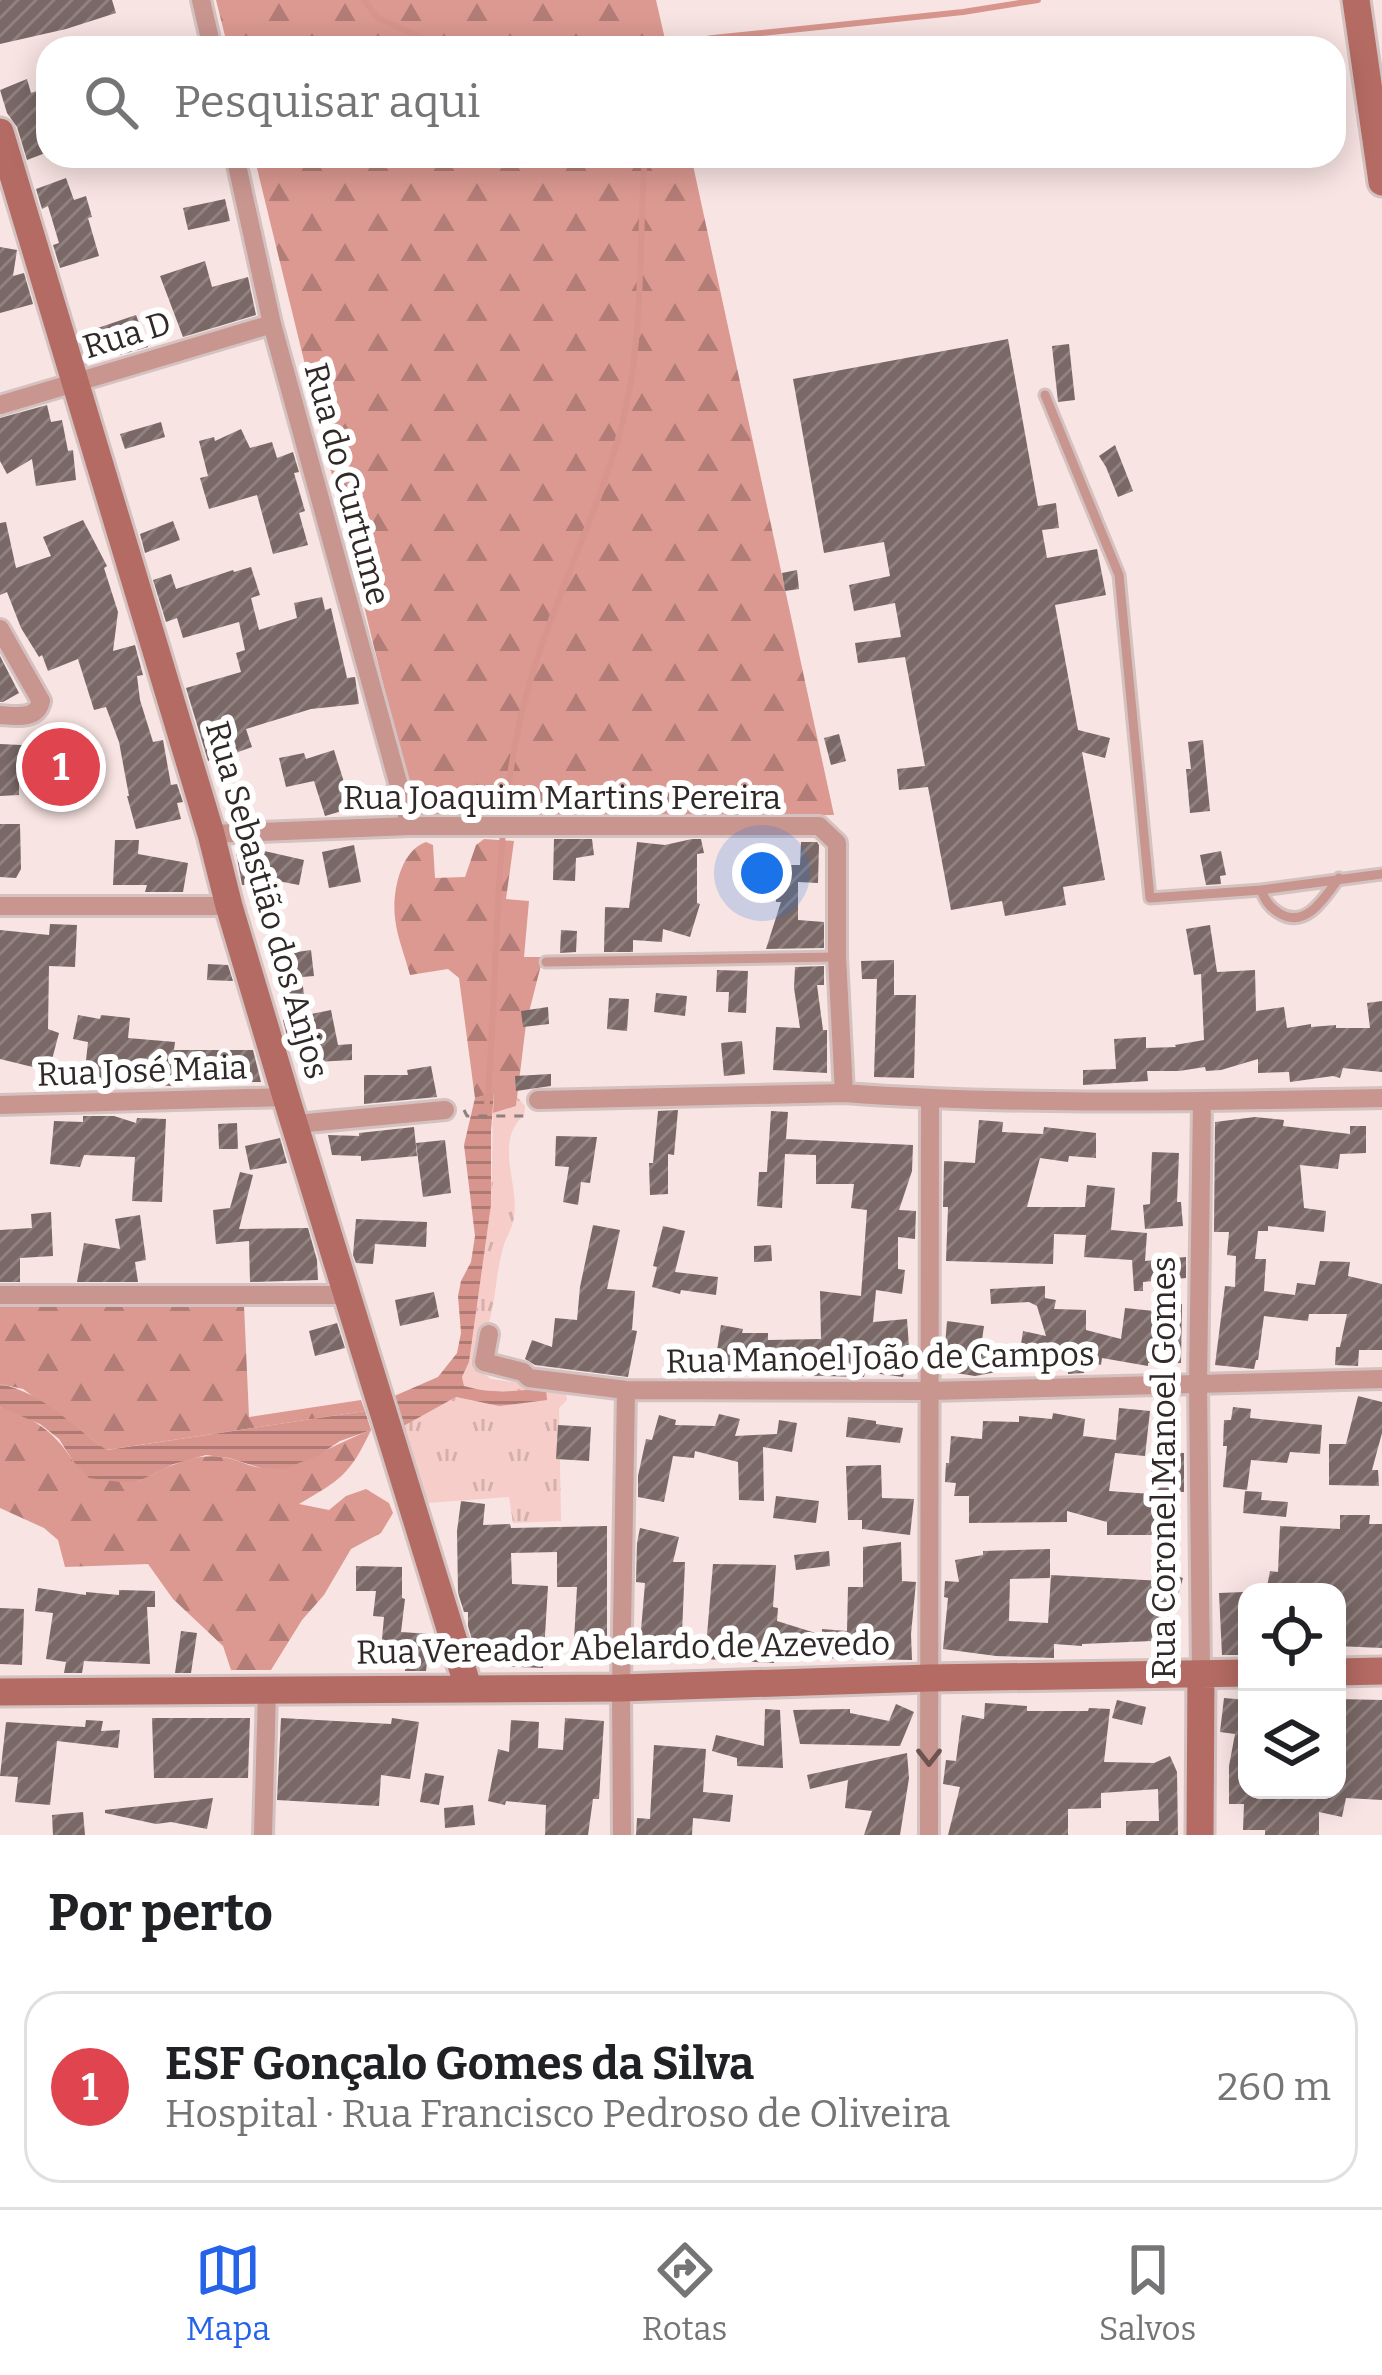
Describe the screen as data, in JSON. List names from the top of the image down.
{
  "streets": {
    "street": [
      "Rua D",
      "Rua do Curtume",
      "Rua Joaquim Martins Pereira",
      "Rua Sebastião dos Anjos",
      "Rua José Maia",
      "Rua Manoel João de Campos",
      "Rua Coronel Manoel Gomes",
      "Rua Vereador Abelardo de Azevedo"
    ]
  },
  "crossings": [
    ["Rua D", "Rua do Curtume"],
    ["Rua D", "Rua Sebastião dos Anjos"],
    ["Rua do Curtume", "Rua Joaquim Martins Pereira"],
    ["Rua Joaquim Martins Pereira", "Rua Sebastião dos Anjos"],
    ["Rua Sebastião dos Anjos", "Rua José Maia"],
    ["Rua Sebastião dos Anjos", "Rua Vereador Abelardo de Azevedo"],
    ["Rua Manoel João de Campos", "Rua Coronel Manoel Gomes"],
    ["Rua Coronel Manoel Gomes", "Rua Vereador Abelardo de Azevedo"]
  ],
  "page": {
    "search": "Pesquisar aqui",
    "pins": "1",
    "heading": "Por perto",
    "list": [
      {
        "mark": "1",
        "name": "ESF Gonçalo Gomes da Silva",
        "note": "Hospital · Rua Francisco Pedroso de Oliveira",
        "value": "260 m"
      }
    ],
    "nav": ["Mapa", "Rotas", "Salvos"]
  }
}
